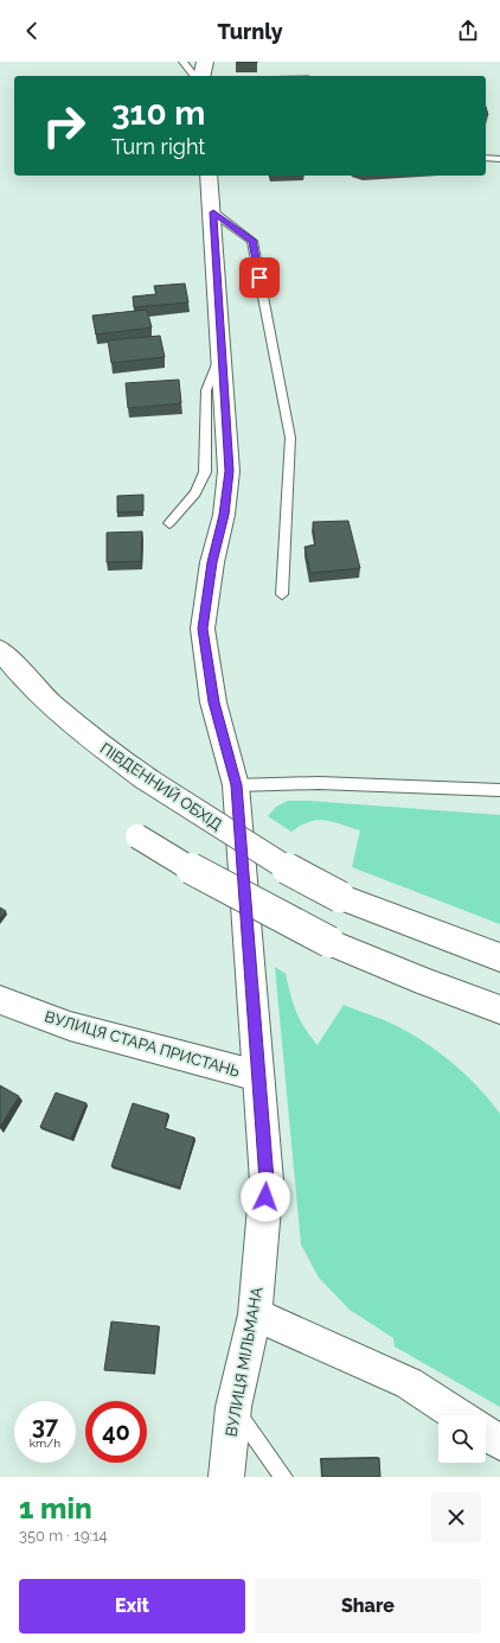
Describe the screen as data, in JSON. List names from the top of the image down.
{
  "streets": {
    "street": ["ПІВДЕННИЙ ОБХІД", "ВУЛИЦЯ СТАРА ПРИСТАНЬ", "ВУЛИЦЯ МІЛЬМАНА"]
  },
  "crossings": [
    ["ВУЛИЦЯ СТАРА ПРИСТАНЬ", "ВУЛИЦЯ МІЛЬМАНА"]
  ],
  "page": {
    "header": "Turnly",
    "turn": ["310 m", "Turn right"],
    "speed": "37 km/h",
    "limit": "40",
    "heading": ["1 min", "350 m · 19:14"],
    "buttons": ["Exit", "Share"]
  }
}
